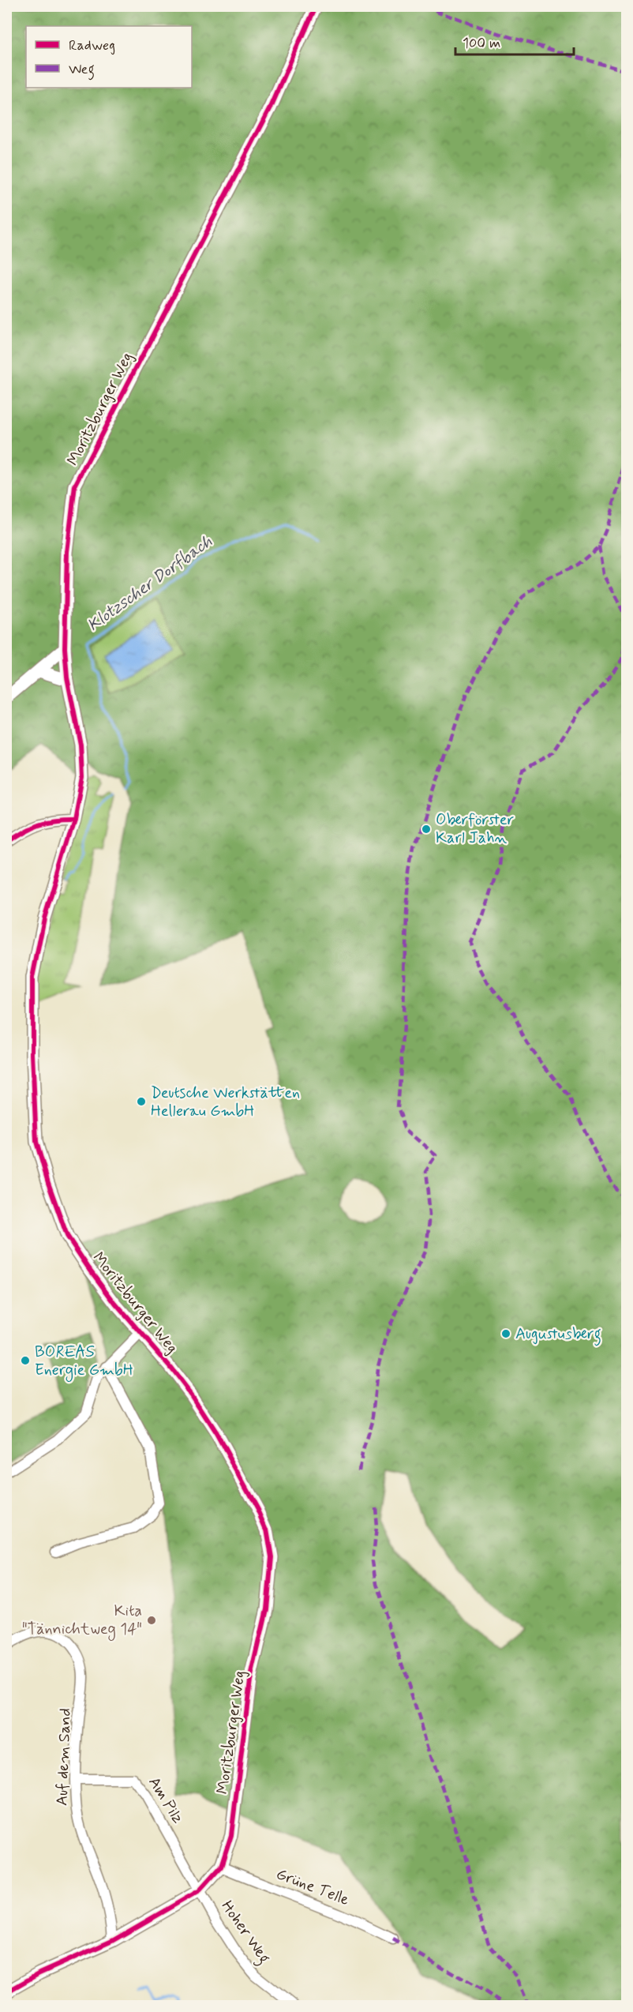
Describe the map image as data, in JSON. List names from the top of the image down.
{
  "streets": {
    "street": [
      "Moritzburger Weg",
      "Auf dem Sand",
      "Am Pilz",
      "Grüne Telle",
      "Hoher Weg"
    ]
  },
  "crossings": [
    ["Moritzburger Weg", "Auf dem Sand"],
    ["Moritzburger Weg", "Am Pilz"],
    ["Moritzburger Weg", "Grüne Telle"],
    ["Moritzburger Weg", "Hoher Weg"],
    ["Auf dem Sand", "Am Pilz"],
    ["Am Pilz", "Hoher Weg"]
  ],
  "water": ["Klotzscher Dorfbach"],
  "places": [
    "Oberförster Karl Jahn",
    "Deutsche Werkstätten Hellerau GmbH",
    "Augustusberg",
    "BOREAS Energie GmbH",
    "Kita \"Tännichtweg 14\""
  ],
  "legend": ["Radweg", "Weg"],
  "scale_bar": "100 m"
}
